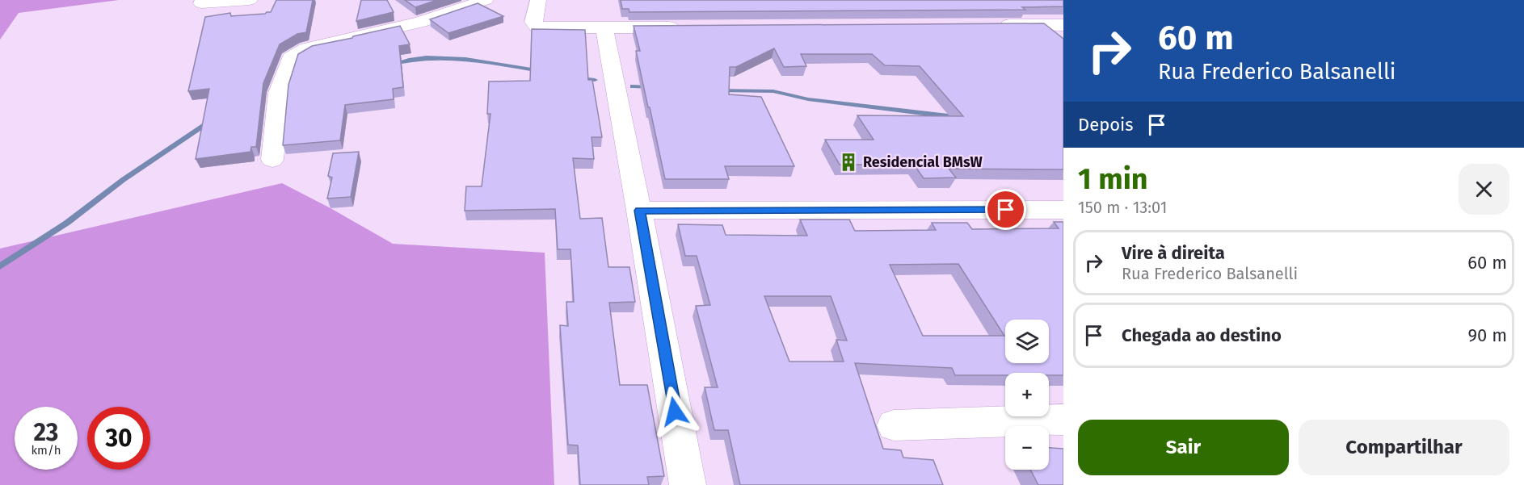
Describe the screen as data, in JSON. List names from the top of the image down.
{
  "places": {
    "building": ["Residencial BMsW"]
  },
  "page": {
    "turn": ["60 m", "Rua Frederico Balsanelli"],
    "then": "Depois",
    "heading": ["1 min", "150 m · 13:01"],
    "list": [
      {
        "name": "Vire à direita",
        "note": "Rua Frederico Balsanelli",
        "value": "60 m"
      },
      {
        "name": "Chegada ao destino",
        "value": "90 m"
      }
    ],
    "map_buttons": ["+", "−"],
    "speed": "23 km/h",
    "limit": "30",
    "buttons": ["Sair", "Compartilhar"]
  }
}
